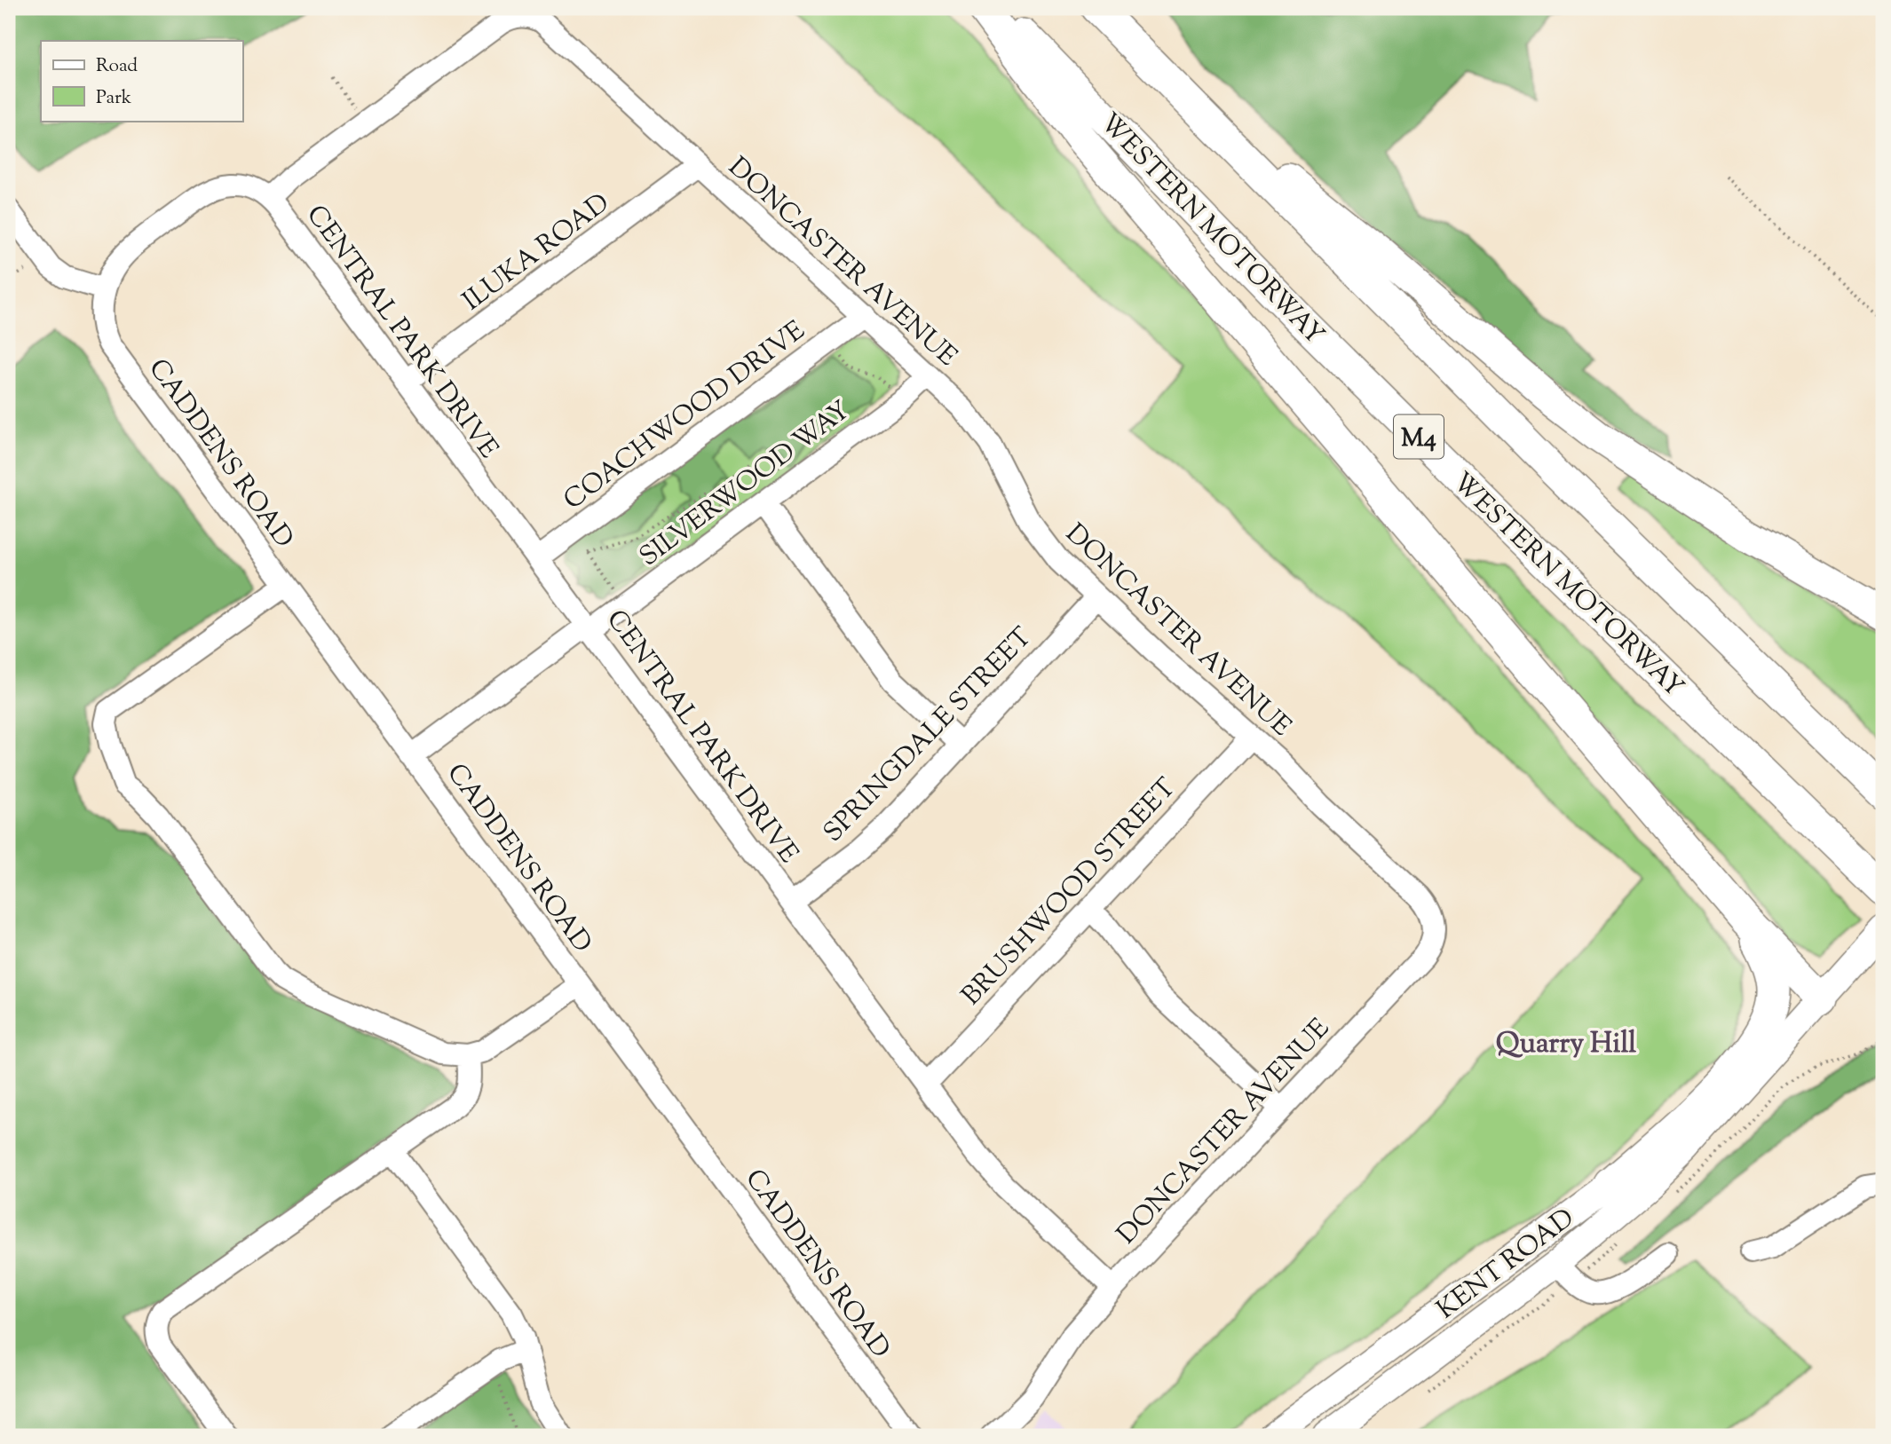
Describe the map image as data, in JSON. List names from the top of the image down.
{
  "streets": {
    "highway": ["WESTERN MOTORWAY", "M4"],
    "main road": ["KENT ROAD"],
    "street": [
      "ILUKA ROAD",
      "DONCASTER AVENUE",
      "CENTRAL PARK DRIVE",
      "COACHWOOD DRIVE",
      "CADDENS ROAD",
      "SILVERWOOD WAY",
      "SPRINGDALE STREET",
      "BRUSHWOOD STREET"
    ]
  },
  "crossings": [
    ["ILUKA ROAD", "DONCASTER AVENUE"],
    ["ILUKA ROAD", "CENTRAL PARK DRIVE"],
    ["DONCASTER AVENUE", "CENTRAL PARK DRIVE"],
    ["DONCASTER AVENUE", "COACHWOOD DRIVE"],
    ["DONCASTER AVENUE", "SILVERWOOD WAY"],
    ["DONCASTER AVENUE", "SPRINGDALE STREET"],
    ["DONCASTER AVENUE", "BRUSHWOOD STREET"],
    ["CENTRAL PARK DRIVE", "COACHWOOD DRIVE"],
    ["CENTRAL PARK DRIVE", "SILVERWOOD WAY"],
    ["CENTRAL PARK DRIVE", "SPRINGDALE STREET"],
    ["CENTRAL PARK DRIVE", "BRUSHWOOD STREET"],
    ["CADDENS ROAD", "SILVERWOOD WAY"]
  ],
  "districts": ["Quarry Hill"],
  "legend": ["Road", "Park"]
}
